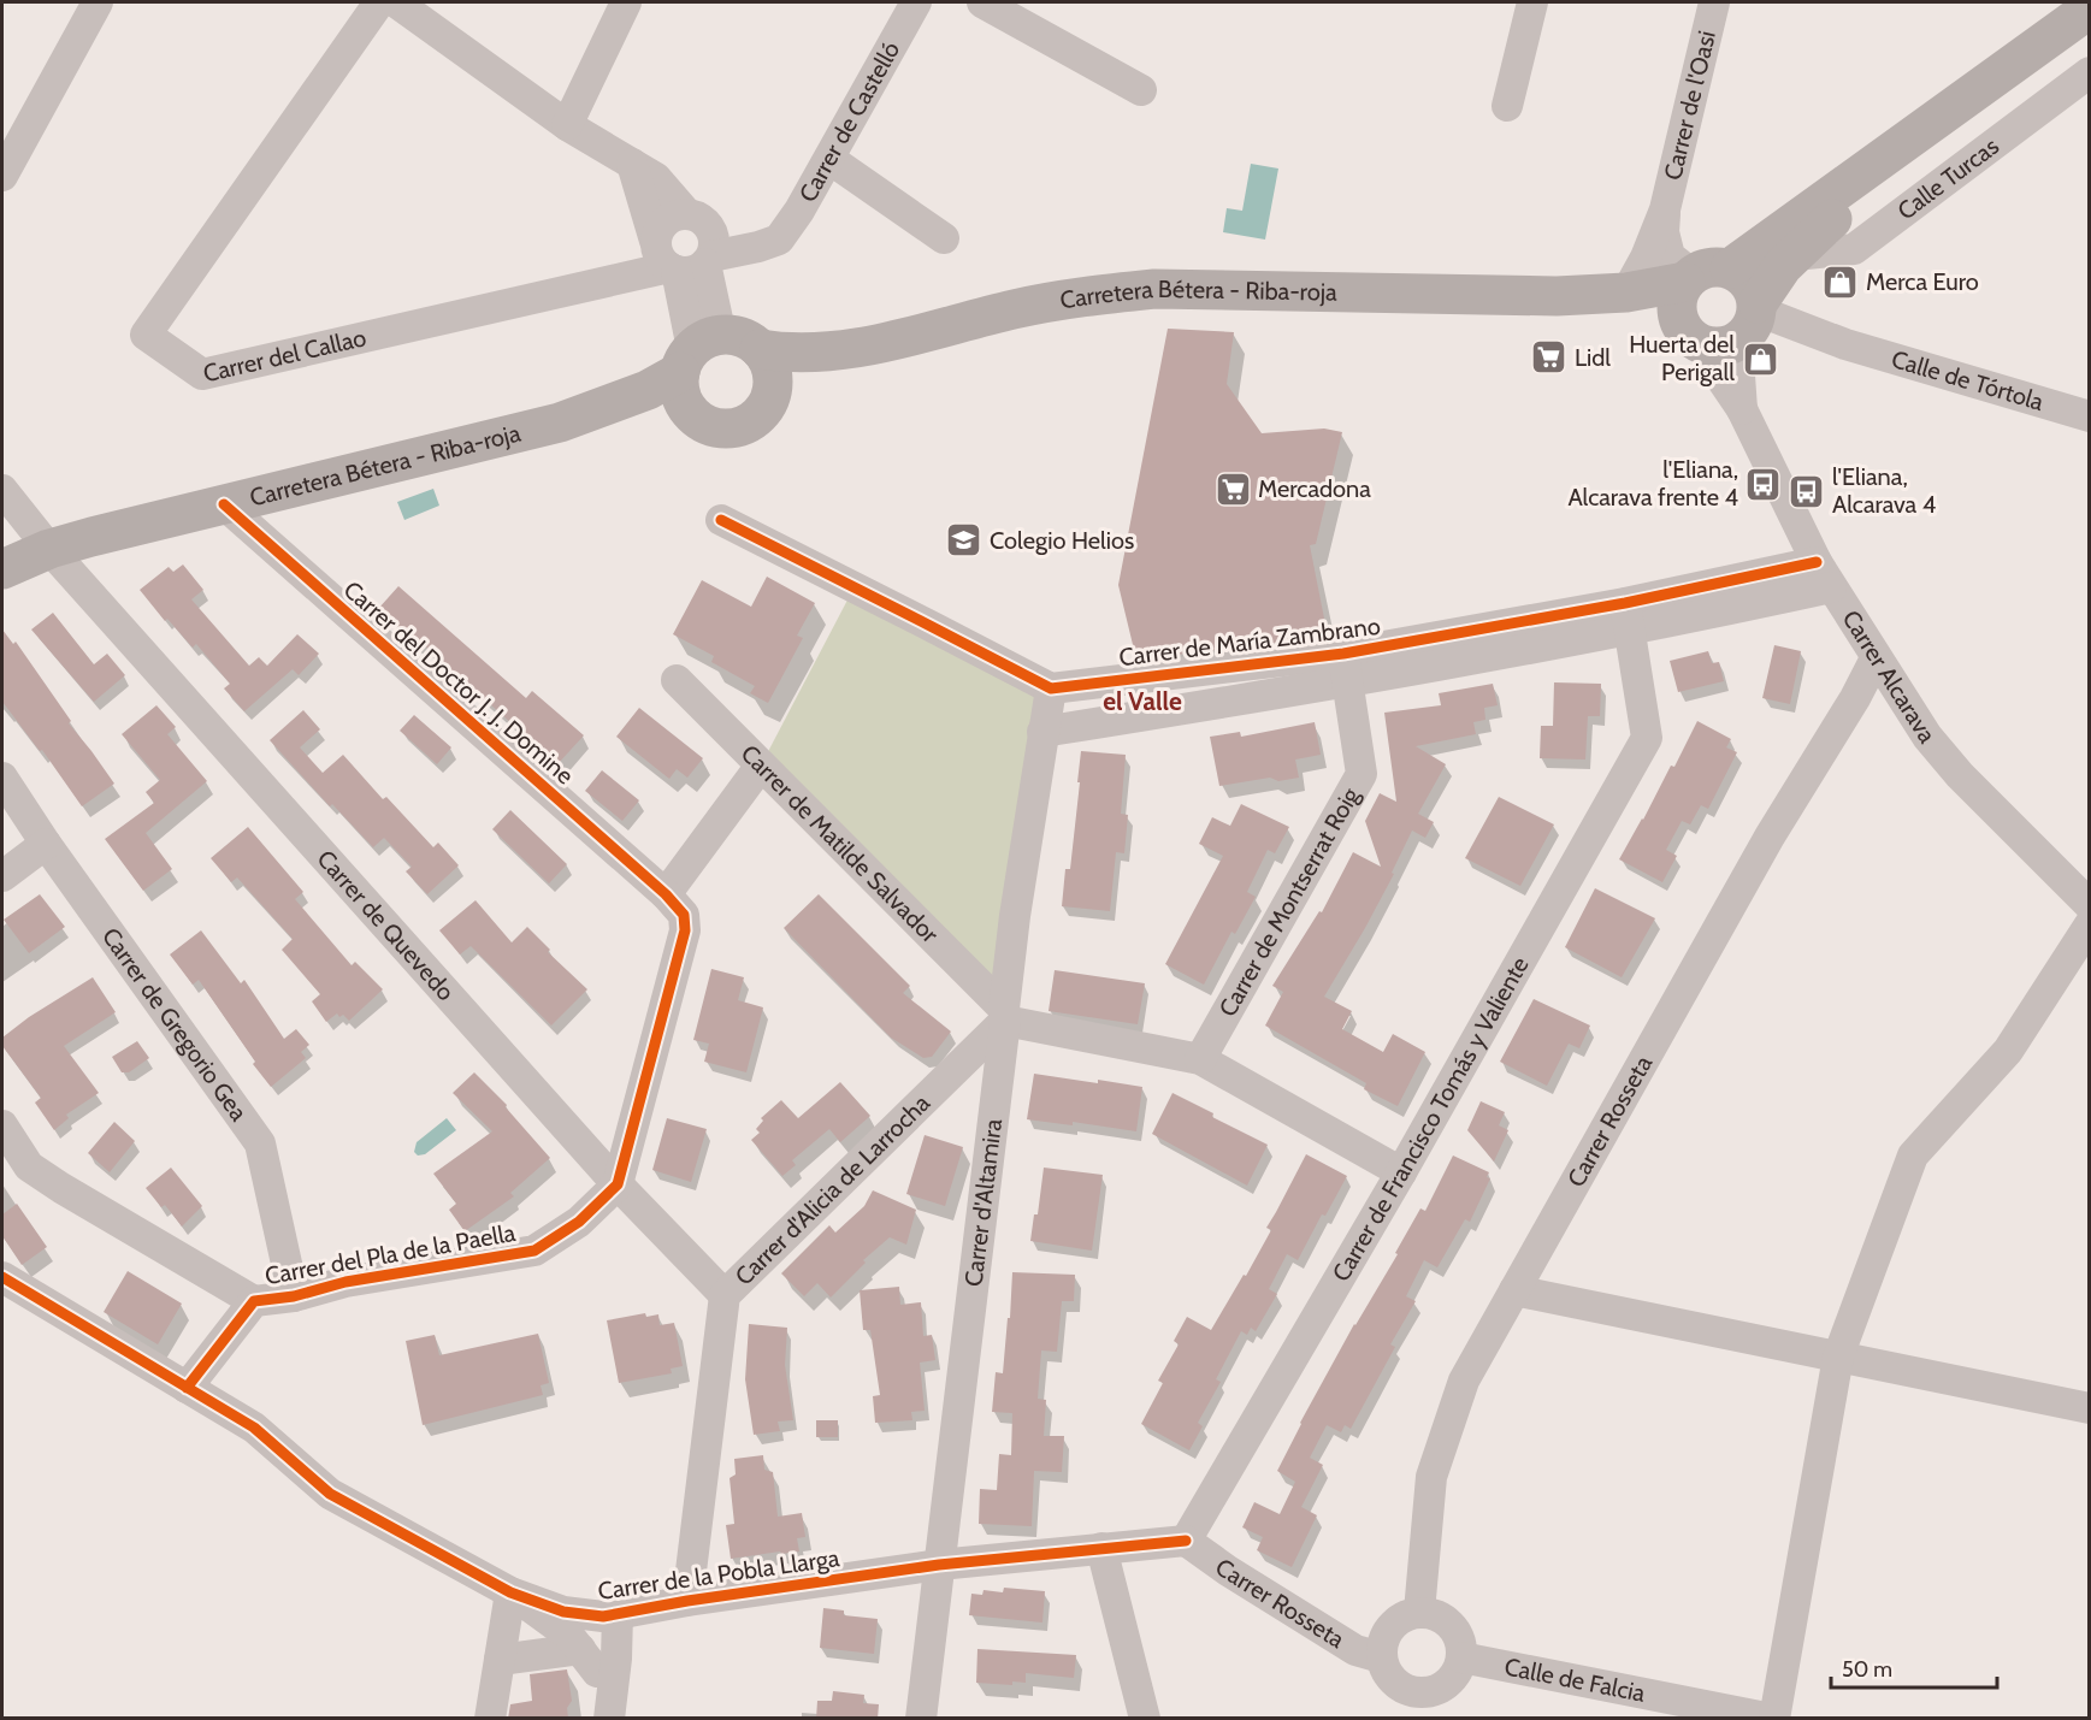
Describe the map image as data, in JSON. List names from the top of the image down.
{
  "streets": {
    "main road": ["Carretera Bétera - Riba-roja"],
    "street": [
      "Carrer de l'Oasi",
      "Carrer de Castelló",
      "Calle Turcas",
      "Carrer del Callao",
      "Calle de Tórtola",
      "Carrer de María Zambrano",
      "Carrer Alcarava",
      "Carrer del Doctor J. J. Domine",
      "Carrer de Matilde Salvador",
      "Carrer de Montserrat Roig",
      "Carrer de Quevedo",
      "Carrer de Gregorio Gea",
      "Carrer de Francisco Tomás y Valiente",
      "Carrer Rosseta",
      "Carrer d'Alicia de Larrocha",
      "Carrer d'Altamira",
      "Carrer del Pla de la Paella",
      "Carrer de la Pobla Llarga",
      "Calle de Falcia"
    ]
  },
  "crossings": [
    ["Carrer de l'Oasi", "Carretera Bétera - Riba-roja"],
    ["Carrer de l'Oasi", "Calle de Tórtola"],
    ["Carrer de l'Oasi", "Carrer Alcarava"],
    ["Calle Turcas", "Carretera Bétera - Riba-roja"],
    ["Carretera Bétera - Riba-roja", "Calle de Tórtola"],
    ["Carretera Bétera - Riba-roja", "Carrer Alcarava"],
    ["Carretera Bétera - Riba-roja", "Carrer del Doctor J. J. Domine"],
    ["Carretera Bétera - Riba-roja", "Carrer de Quevedo"],
    ["Calle de Tórtola", "Carrer Alcarava"],
    ["Carrer de María Zambrano", "Carrer Alcarava"],
    ["Carrer de María Zambrano", "Carrer de Montserrat Roig"],
    ["Carrer de María Zambrano", "Carrer de Francisco Tomás y Valiente"],
    ["Carrer de María Zambrano", "Carrer d'Altamira"],
    ["Carrer Alcarava", "Carrer Rosseta"],
    ["Carrer de Matilde Salvador", "Carrer d'Alicia de Larrocha"],
    ["Carrer de Matilde Salvador", "Carrer d'Altamira"],
    ["Carrer de Quevedo", "Carrer d'Alicia de Larrocha"],
    ["Carrer de Quevedo", "Carrer del Pla de la Paella"],
    ["Carrer de Gregorio Gea", "Carrer del Pla de la Paella"],
    ["Carrer de Francisco Tomás y Valiente", "Carrer Rosseta"],
    ["Carrer Rosseta", "Calle de Falcia"],
    ["Carrer d'Alicia de Larrocha", "Carrer d'Altamira"],
    ["Carrer d'Alicia de Larrocha", "Carrer de la Pobla Llarga"],
    ["Carrer d'Altamira", "Carrer de la Pobla Llarga"],
    ["Carrer del Pla de la Paella", "Carrer de la Pobla Llarga"]
  ],
  "districts": ["el Valle"],
  "places": {
    "shop": ["Merca Euro", "Huerta del Perigall"],
    "supermarket": ["Lidl", "Mercadona"],
    "bus stop": ["l'Eliana, Alcarava frente 4", "l'Eliana, Alcarava 4"],
    "school or university": ["Colegio Helios"]
  },
  "scale_bar": "50 m"
}
